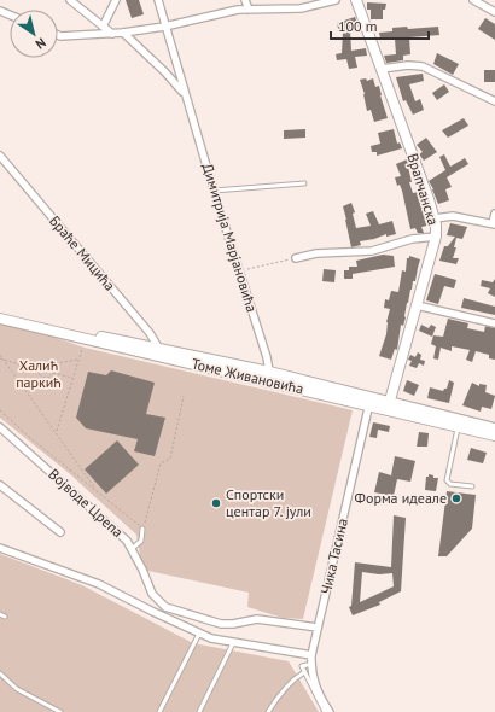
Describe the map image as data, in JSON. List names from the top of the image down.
{
  "streets": {
    "main road": ["Врапчанска", "Томе Живановића"],
    "street": [
      "Димитрија Марјановића",
      "Браће Мицића",
      "Војводе Црепа",
      "Чика Тасина"
    ]
  },
  "crossings": [
    ["Врапчанска", "Томе Живановића"],
    ["Димитрија Марјановића", "Томе Живановића"],
    ["Браће Мицића", "Томе Живановића"],
    ["Томе Живановића", "Чика Тасина"],
    ["Војводе Црепа", "Чика Тасина"]
  ],
  "parks": ["Халић паркић"],
  "places": ["Форма идеале", "Спортски центар 7. јули"],
  "scale_bar": "100 m",
  "north": "bottom right"
}
